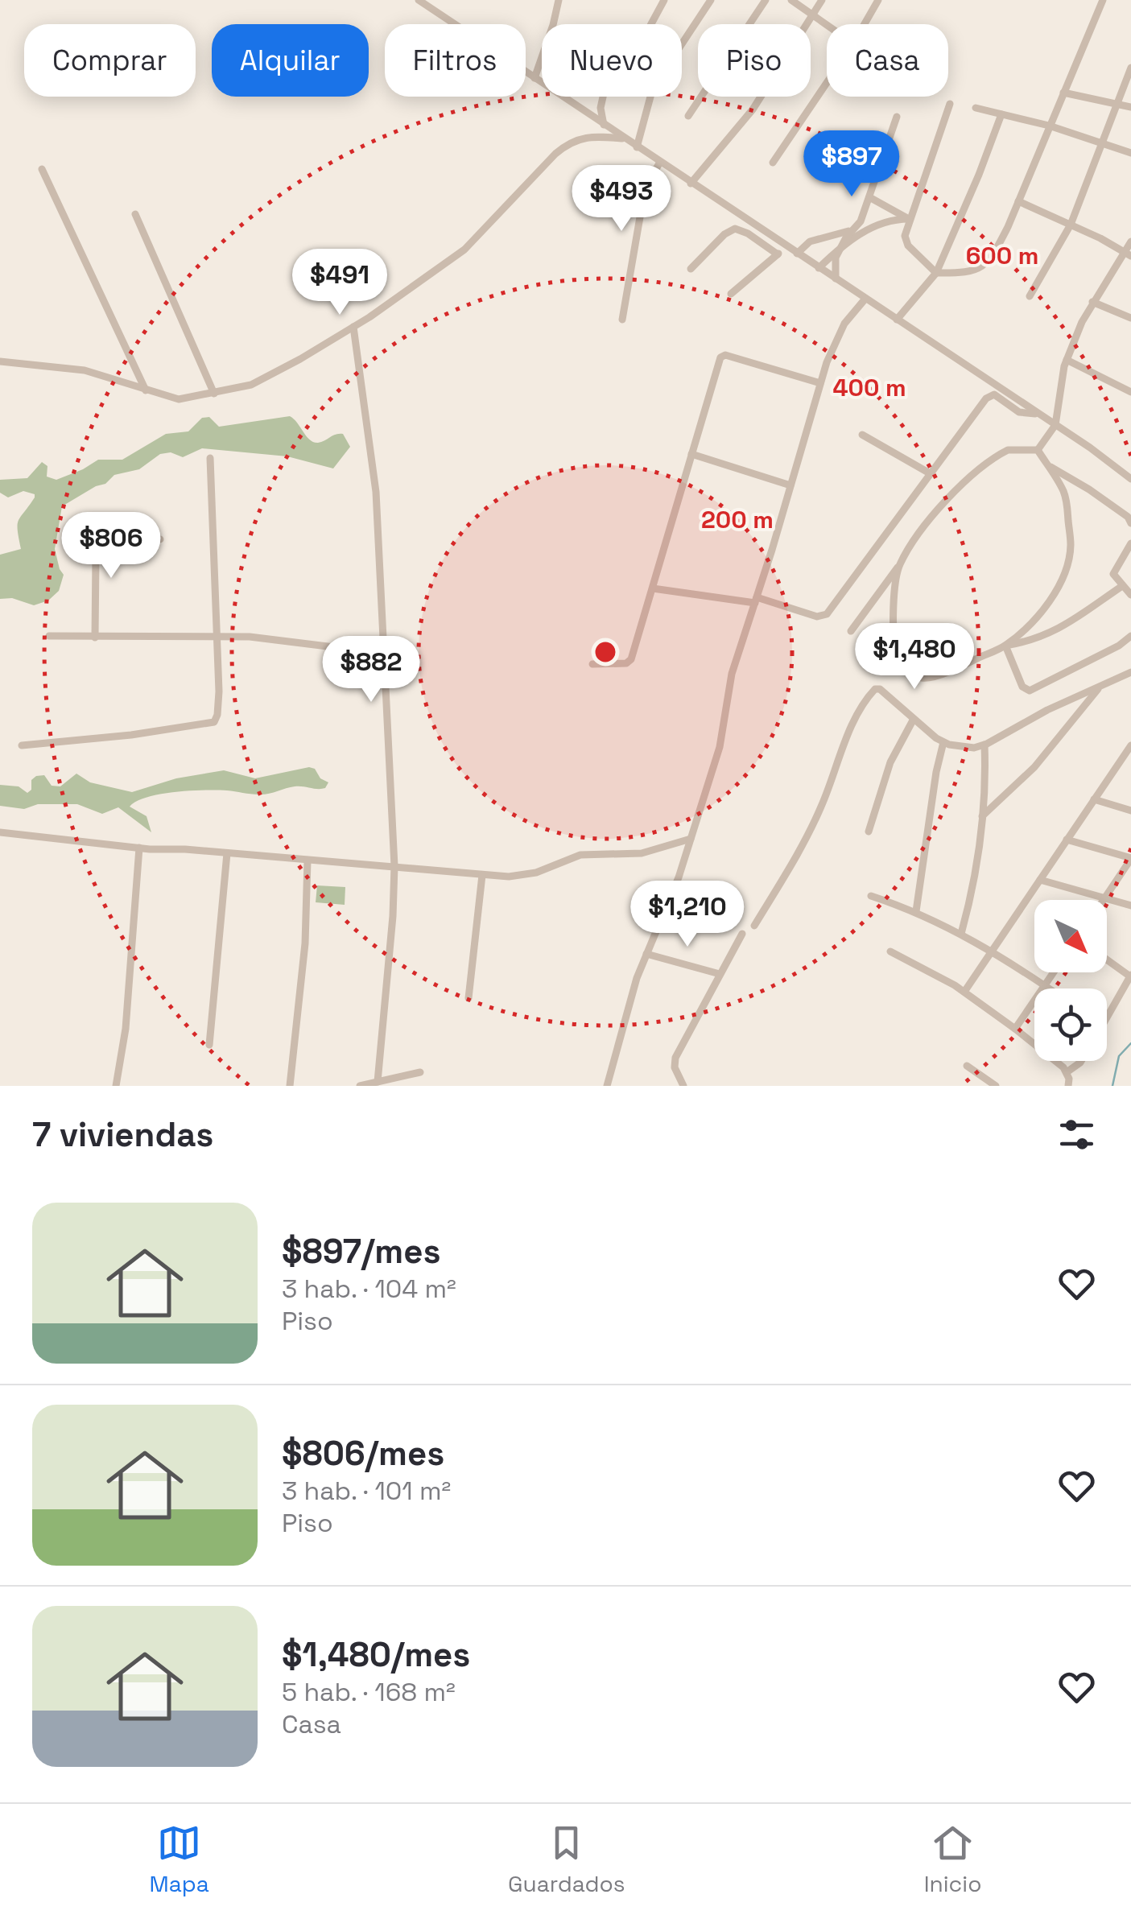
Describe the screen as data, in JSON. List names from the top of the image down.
{
  "north": "bottom right",
  "page": {
    "chip": [
      "Comprar",
      "Alquilar",
      "Filtros",
      "Nuevo",
      "Piso",
      "Casa"
    ],
    "price": [
      "$897",
      "$493",
      "$491",
      "$806",
      "$1,480",
      "$882",
      "$1,210"
    ],
    "heading": "7 viviendas",
    "list": [
      {
        "name": "$897/mes",
        "note": "3 hab. · 104 m² · Piso"
      },
      {
        "name": "$806/mes",
        "note": "3 hab. · 101 m² · Piso"
      },
      {
        "name": "$1,480/mes",
        "note": "5 hab. · 168 m² · Casa"
      }
    ],
    "tabs": ["Mapa", "Guardados", "Inicio"]
  },
  "rings": ["600 m", "400 m", "200 m"]
}
